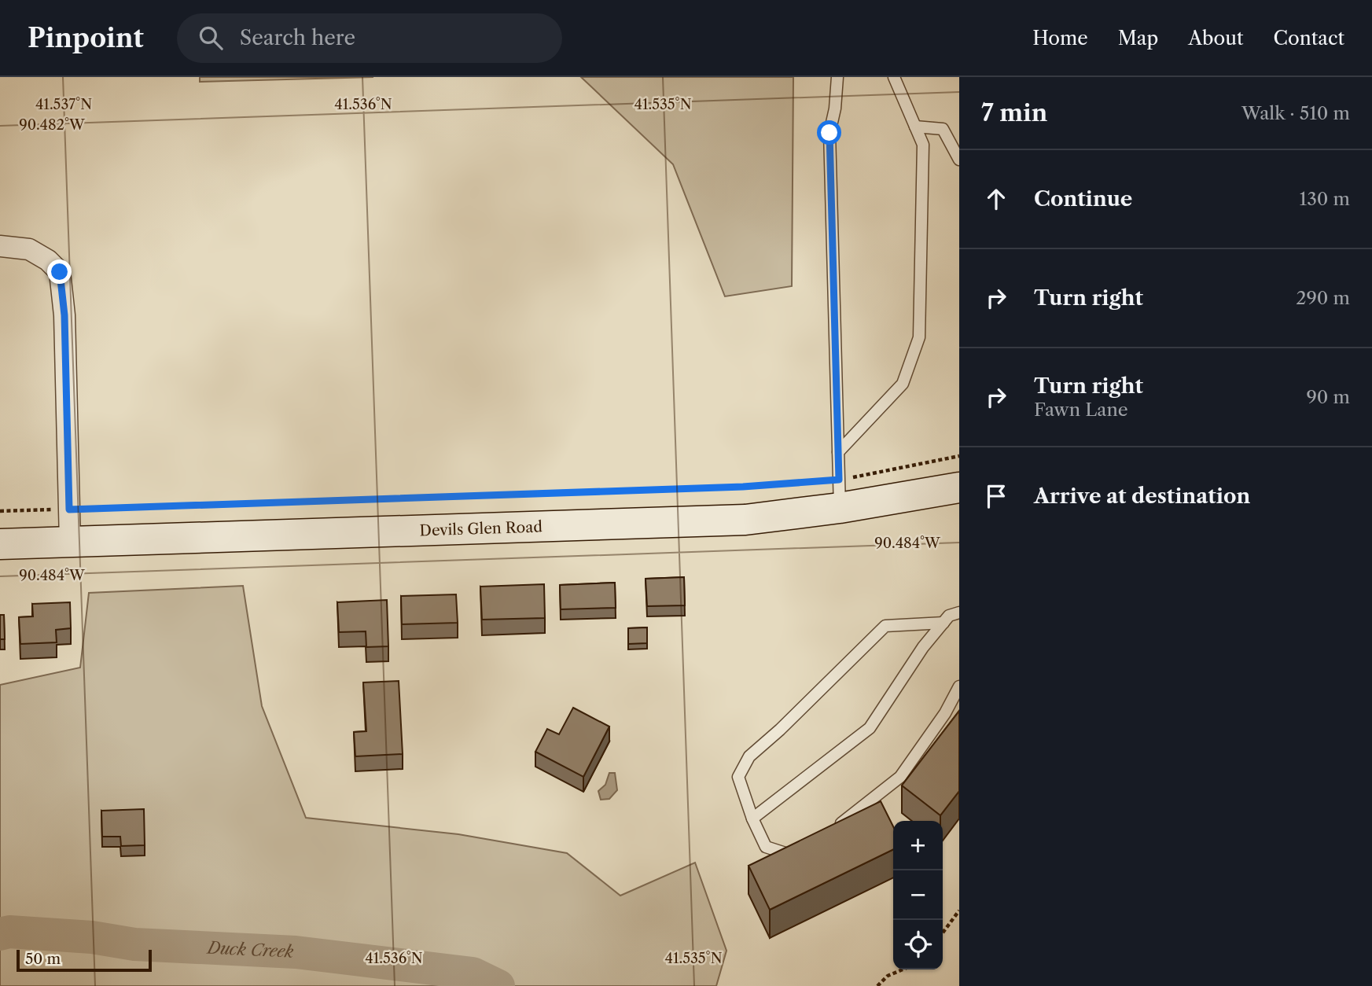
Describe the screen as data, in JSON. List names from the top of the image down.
{
  "streets": {
    "main road": ["Devils Glen Road"]
  },
  "water": ["Duck Creek"],
  "scale_bar": "50 m",
  "page": {
    "header": "Pinpoint",
    "search": "Search here",
    "nav": [
      "Home",
      "Map",
      "About",
      "Contact"
    ],
    "heading": ["7 min", "Walk · 510 m"],
    "list": [
      ["Continue", "130 m"],
      ["Turn right", "290 m"],
      ["Turn right", "Fawn Lane", "90 m"],
      "Arrive at destination"
    ],
    "map_buttons": ["+", "−"],
    "scale": "50 m"
  },
  "coordinates": [
    "41.537°N",
    "41.536°N",
    "41.535°N",
    "90.482°W",
    "90.484°W"
  ]
}
